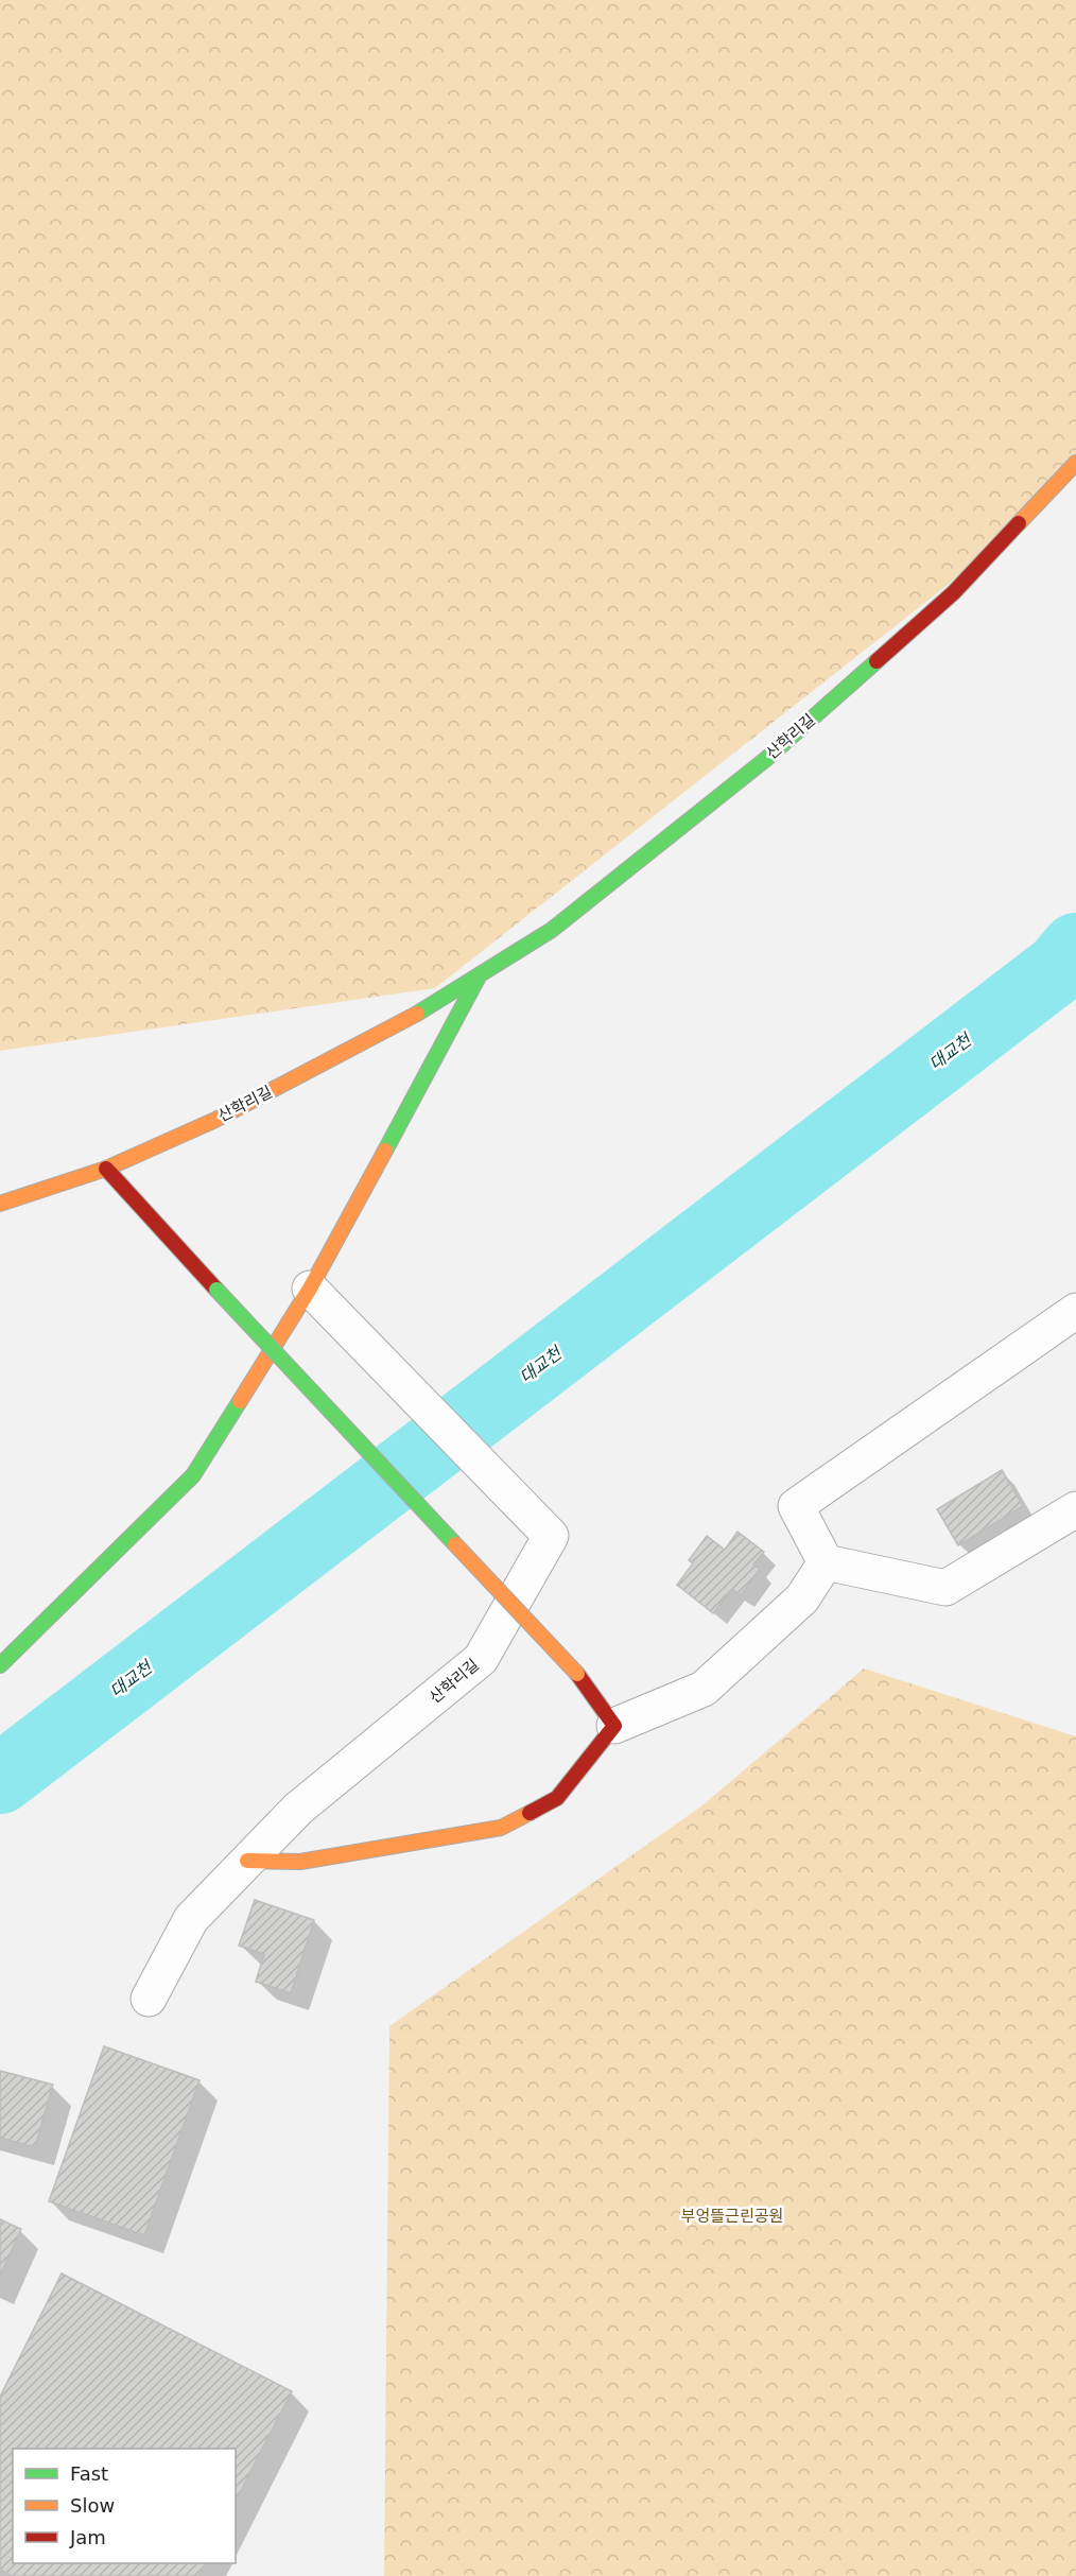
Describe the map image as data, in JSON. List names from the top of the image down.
{
  "streets": {
    "street": ["산학리길"]
  },
  "water": ["대교천"],
  "parks": ["부엉뜰근린공원"],
  "legend": ["Fast", "Slow", "Jam"]
}
